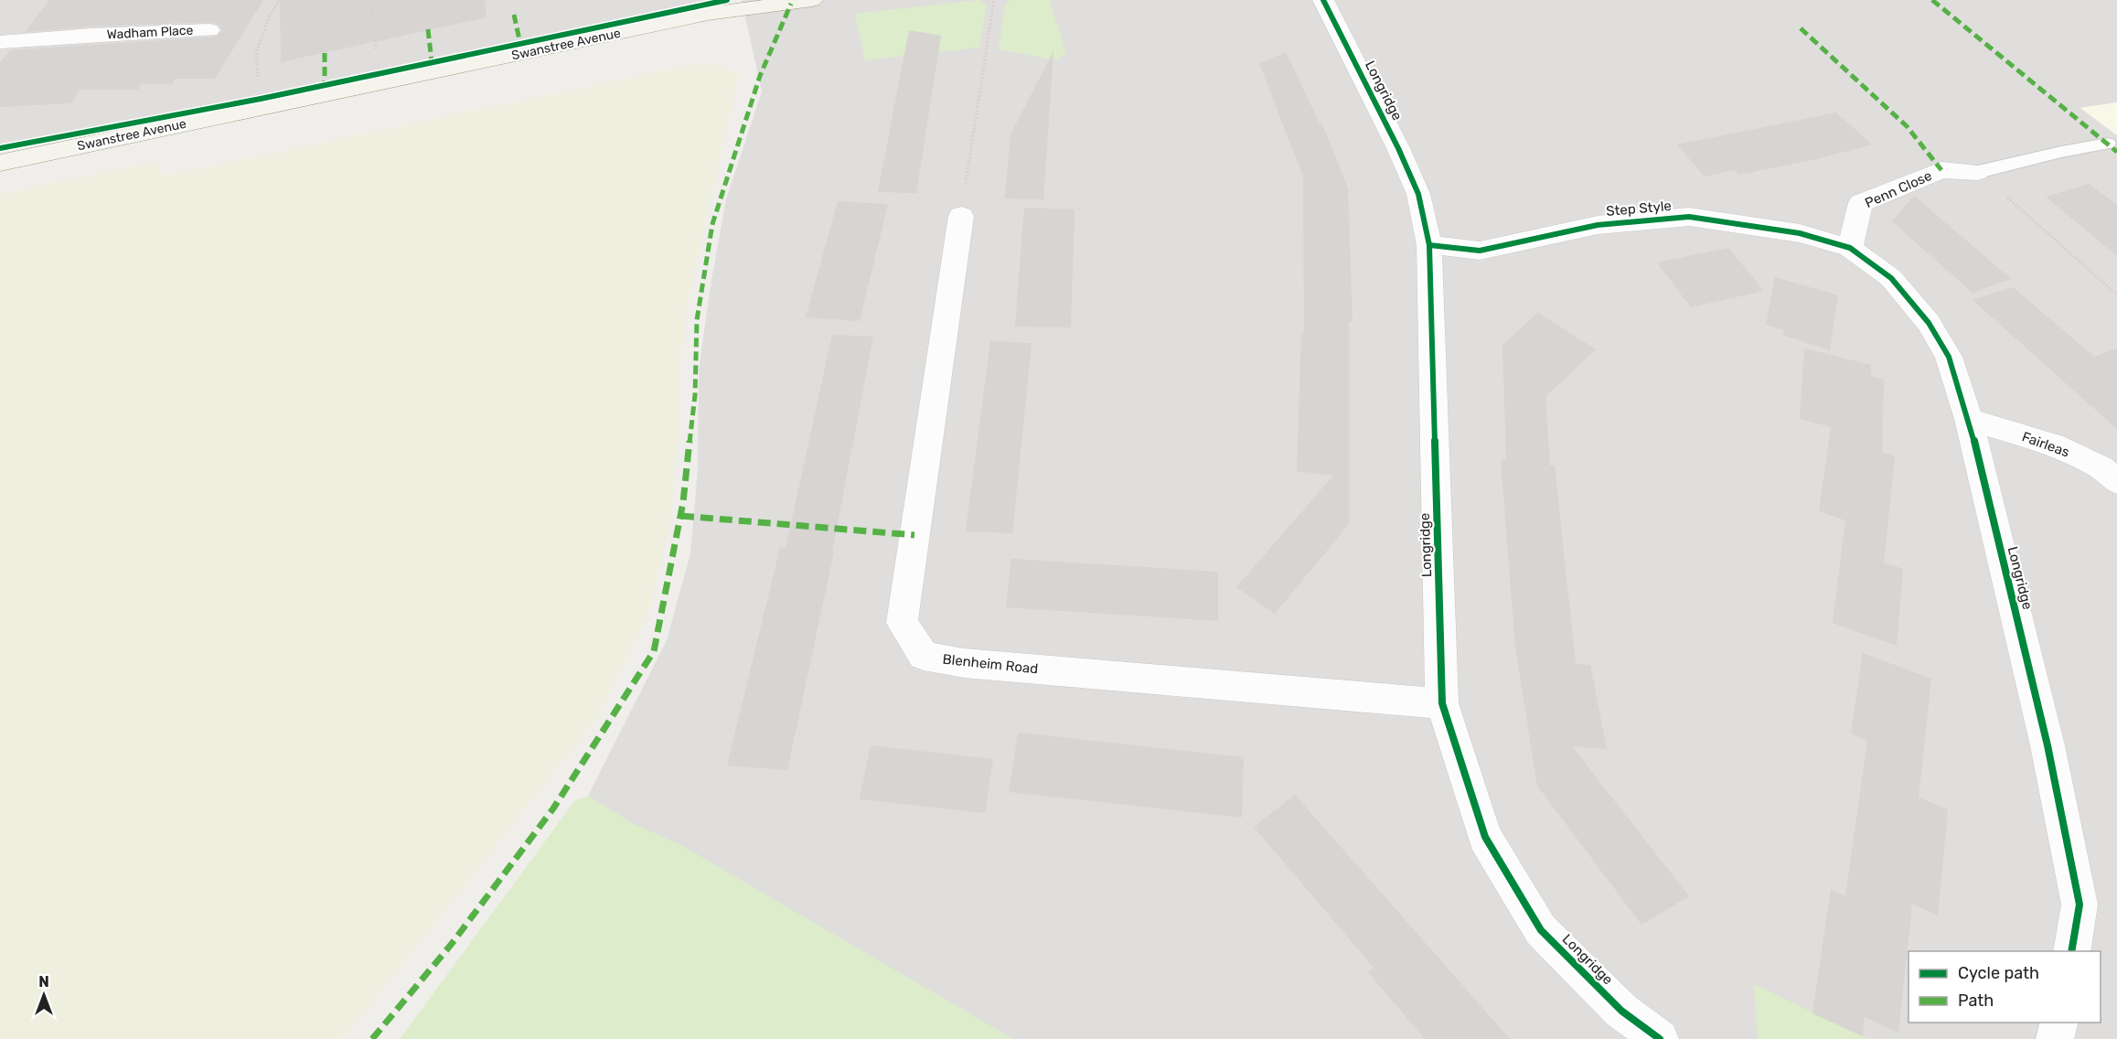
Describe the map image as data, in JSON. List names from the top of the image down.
{
  "streets": {
    "street": [
      "Wadham Place",
      "Swanstree Avenue",
      "Longridge",
      "Penn Close",
      "Step Style",
      "Fairleas",
      "Blenheim Road"
    ]
  },
  "crossings": [
    ["Longridge", "Penn Close"],
    ["Longridge", "Step Style"],
    ["Longridge", "Fairleas"],
    ["Longridge", "Blenheim Road"],
    ["Penn Close", "Step Style"]
  ],
  "legend": ["Cycle path", "Path"],
  "north": "top"
}
